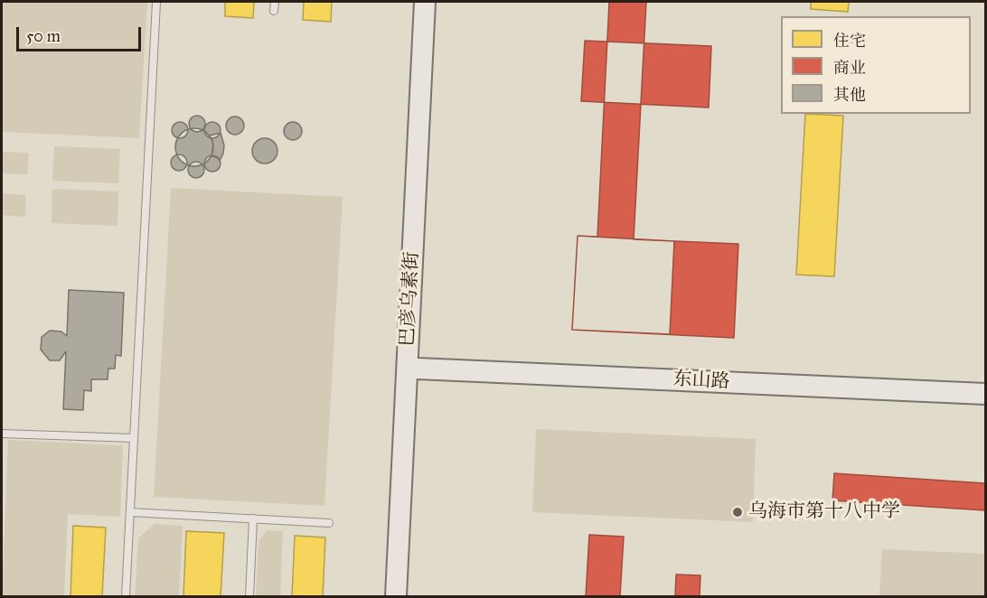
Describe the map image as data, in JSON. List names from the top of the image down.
{
  "streets": {
    "street": ["巴彦乌素街", "东山路"]
  },
  "crossings": [
    ["巴彦乌素街", "东山路"]
  ],
  "places": ["乌海市第十八中学"],
  "legend": ["住宅", "商业", "其他"],
  "scale_bar": "50 m"
}
